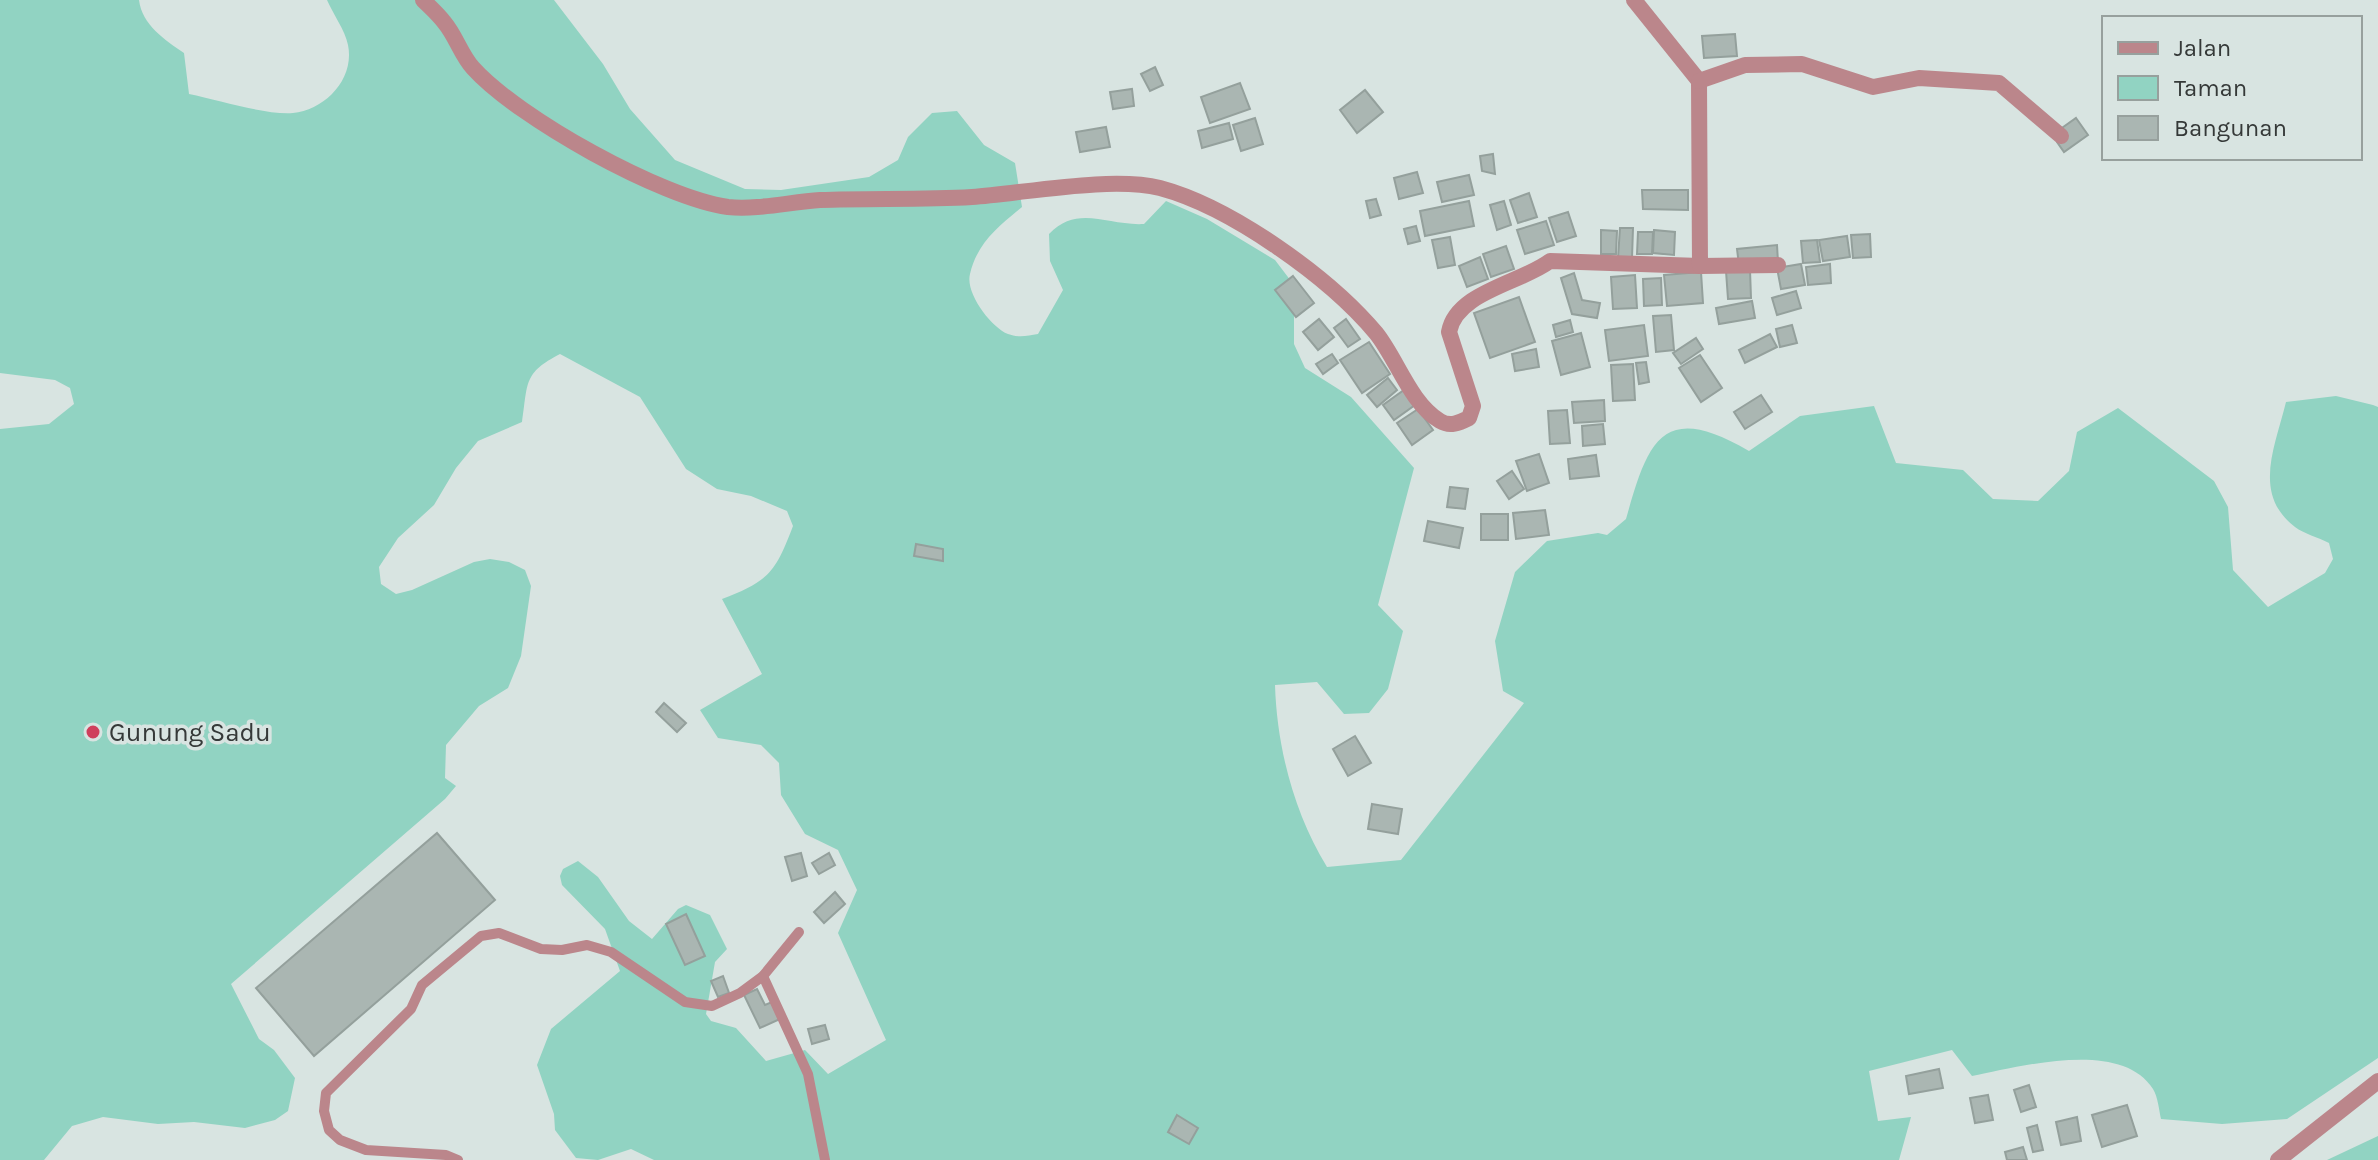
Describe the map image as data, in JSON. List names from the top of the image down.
{
  "places": ["Gunung Sadu"],
  "legend": ["Jalan", "Taman", "Bangunan"]
}
